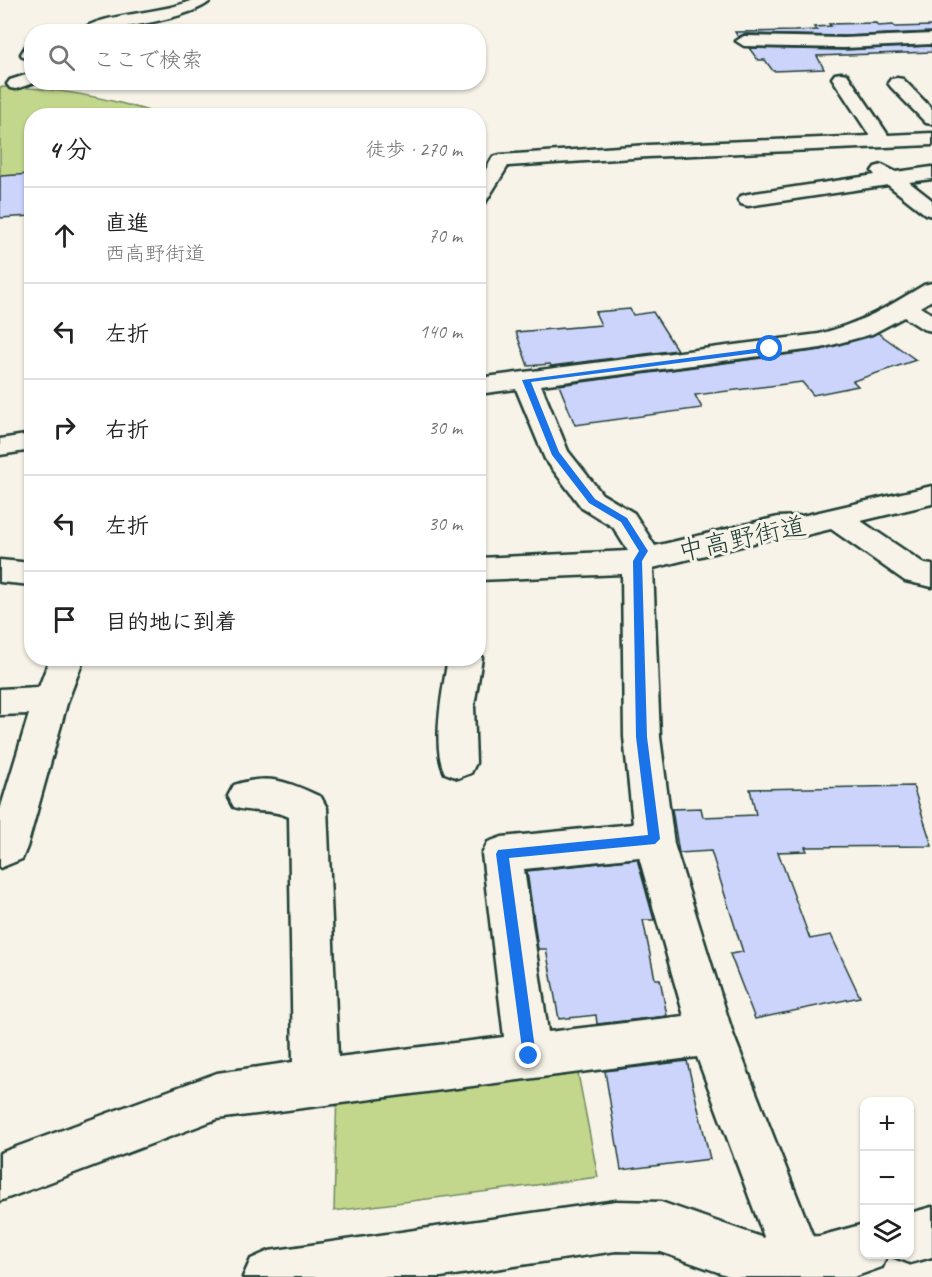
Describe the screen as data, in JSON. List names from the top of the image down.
{
  "streets": {
    "street": ["中高野街道"]
  },
  "page": {
    "search": "ここで検索",
    "heading": ["4 分", "徒歩 · 270 m"],
    "list": [
      ["直進", "西高野街道", "70 m"],
      ["左折", "140 m"],
      ["右折", "30 m"],
      ["左折", "30 m"],
      "目的地に到着"
    ],
    "map_buttons": ["+", "−"]
  }
}
